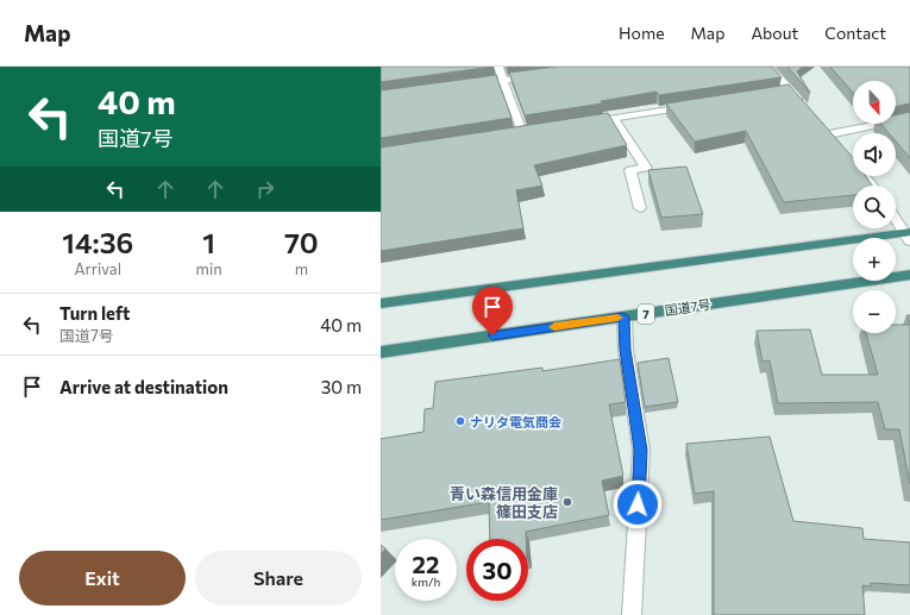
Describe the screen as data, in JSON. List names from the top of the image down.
{
  "streets": {
    "highway": ["国道7号", "7"]
  },
  "places": ["ナリタ電気商会", "青い森信用金庫 篠田支店"],
  "north": "bottom",
  "page": {
    "header": "Map",
    "nav": [
      "Home",
      "Map",
      "About",
      "Contact"
    ],
    "turn": ["40 m", "国道7号"],
    "map_buttons": ["+", "−"],
    "eta": [
      "14:36",
      "Arrival",
      "1",
      "min",
      "70",
      "m"
    ],
    "list": [
      {
        "name": "Turn left",
        "note": "国道7号",
        "value": "40 m"
      },
      {
        "name": "Arrive at destination",
        "value": "30 m"
      }
    ],
    "speed": "22 km/h",
    "limit": "30",
    "buttons": ["Exit", "Share"]
  }
}
